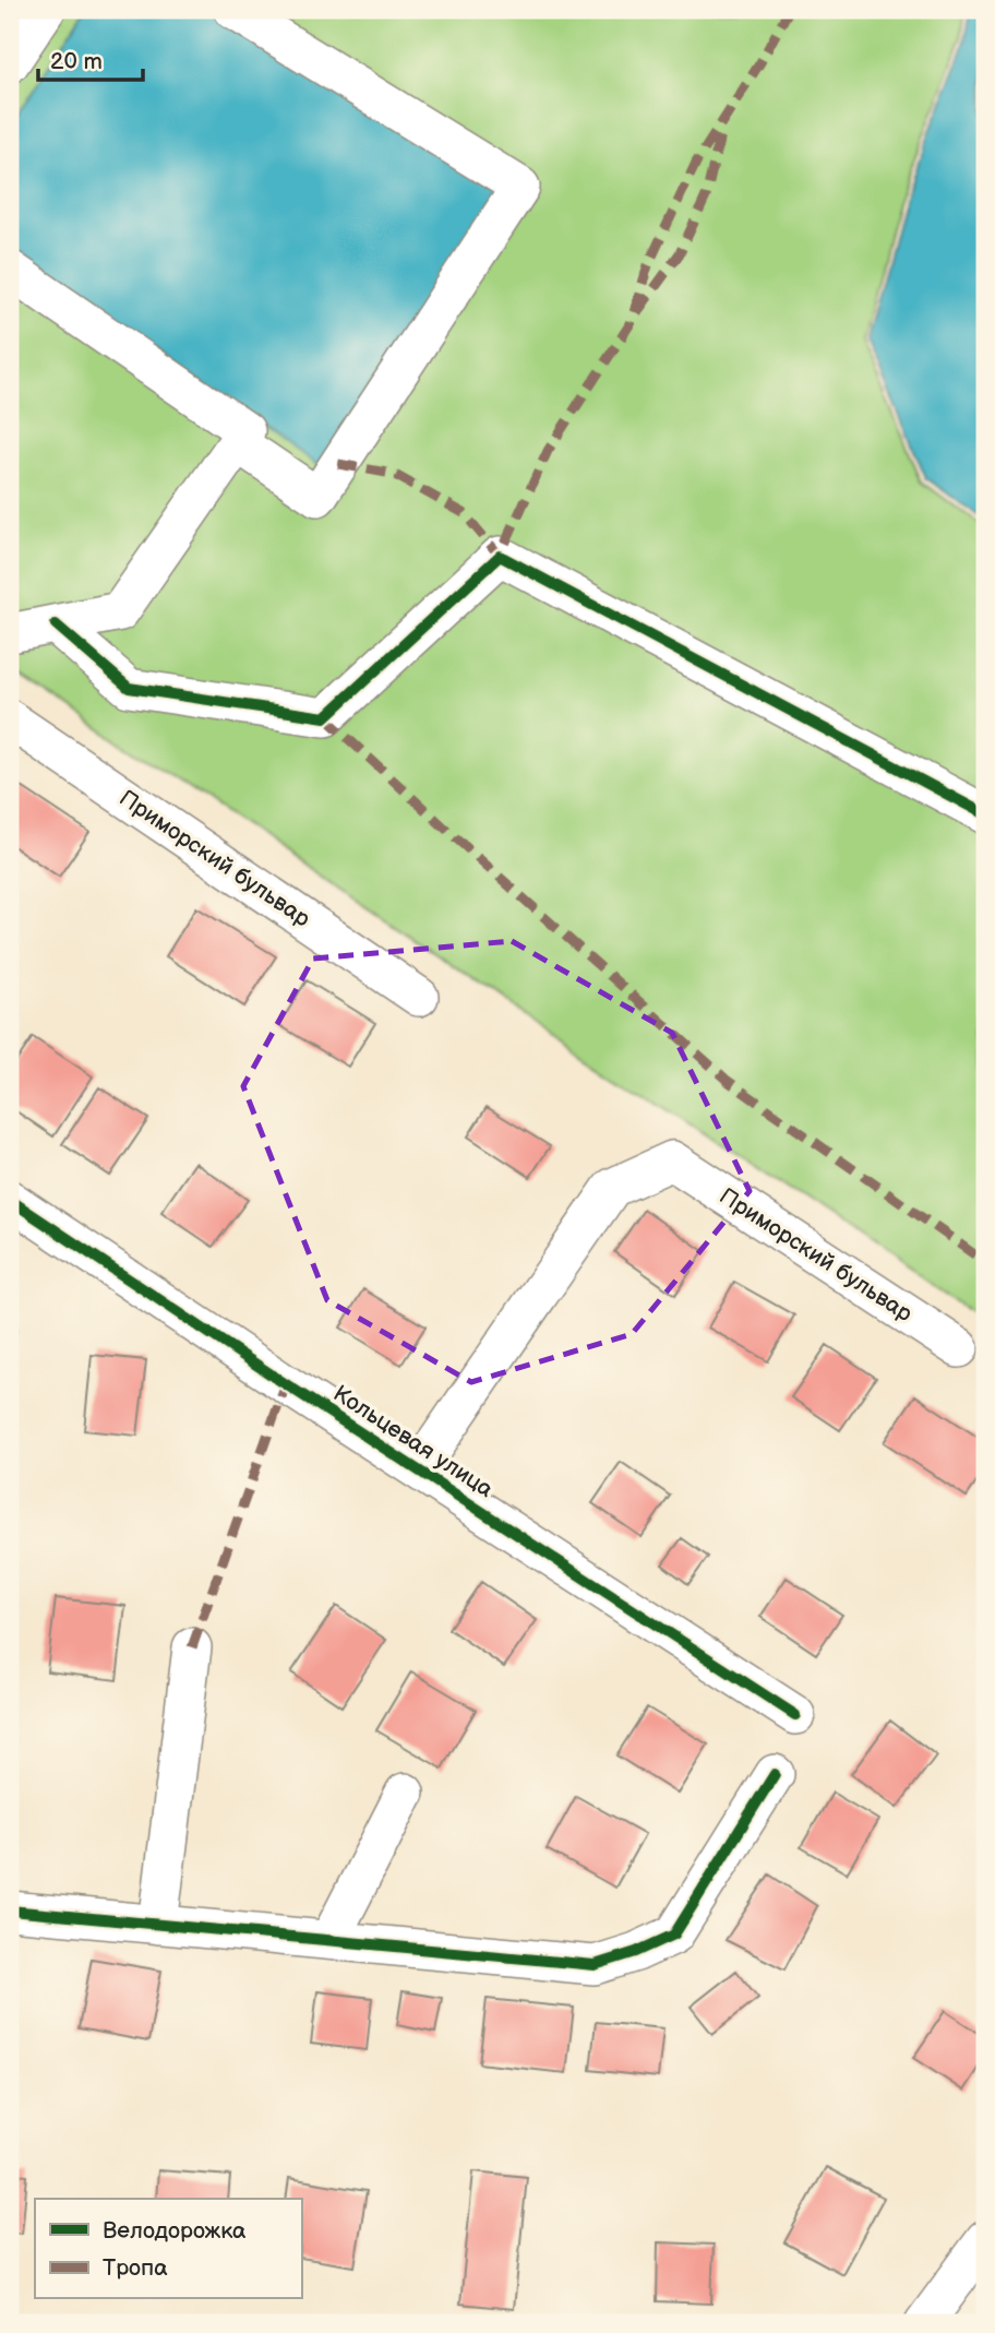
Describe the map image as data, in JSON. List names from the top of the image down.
{
  "streets": {
    "street": ["Приморский бульвар", "Кольцевая улица"]
  },
  "crossings": [
    ["Приморский бульвар", "Кольцевая улица"]
  ],
  "legend": ["Велодорожка", "Тропа"],
  "scale_bar": "20 m"
}
